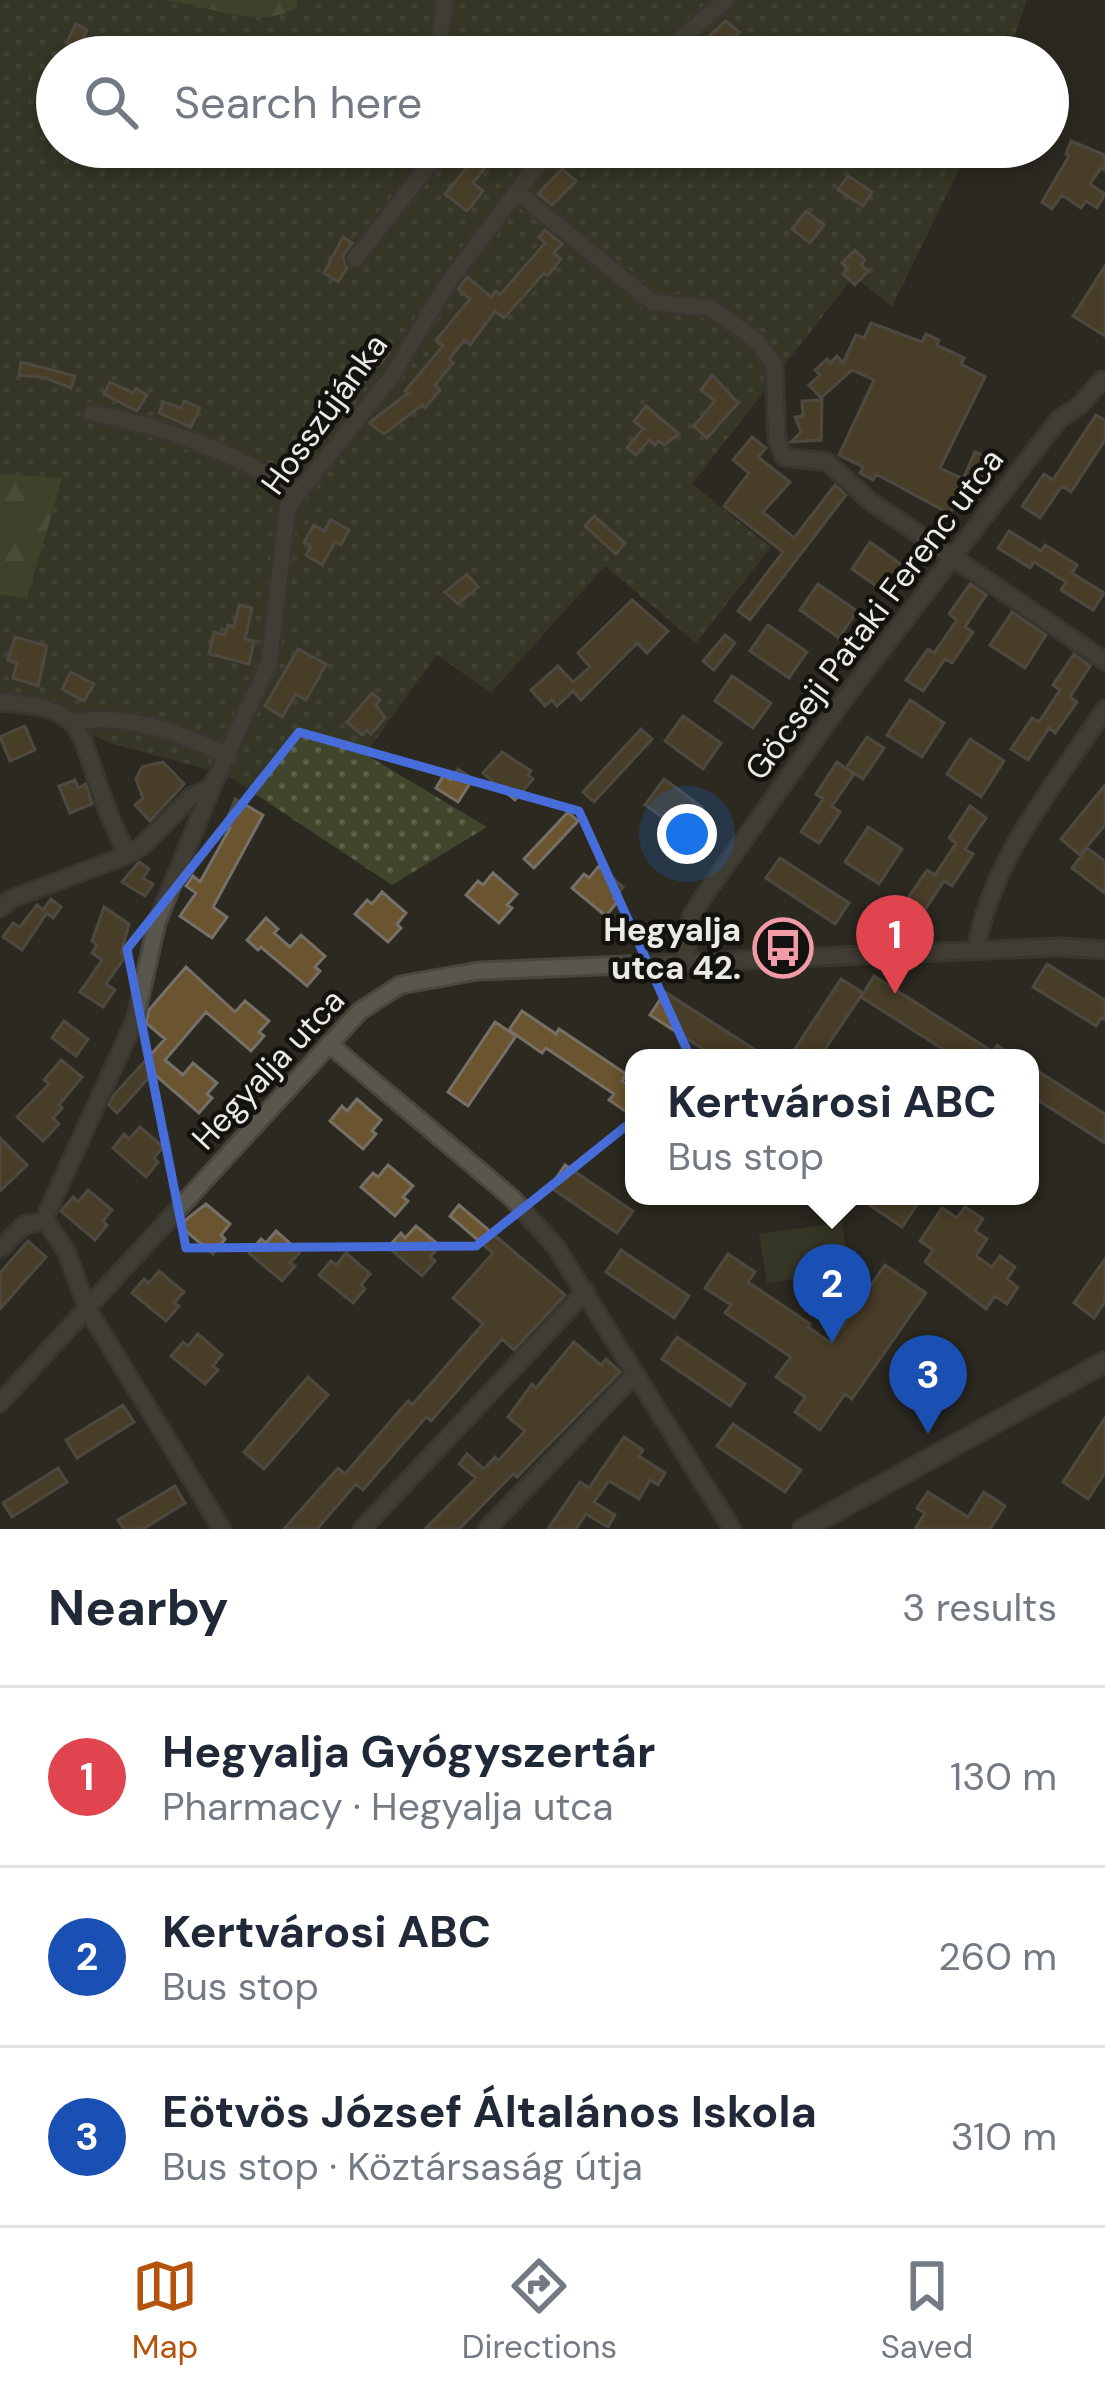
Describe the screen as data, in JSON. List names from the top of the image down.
{
  "streets": {
    "street": ["Hosszújánka", "Göcseji Pataki Ferenc utca", "Hegyalja utca"]
  },
  "crossings": [
    ["Göcseji Pataki Ferenc utca", "Hegyalja utca"]
  ],
  "places": {
    "bus stop": ["Hegyalja utca 42."]
  },
  "page": {
    "search": "Search here",
    "pins": ["1", "2", "3"],
    "popup": ["Kertvárosi ABC", "Bus stop"],
    "heading": ["Nearby", "3 results"],
    "list": [
      {
        "mark": "1",
        "name": "Hegyalja Gyógyszertár",
        "note": "Pharmacy · Hegyalja utca",
        "value": "130 m"
      },
      {
        "mark": "2",
        "name": "Kertvárosi ABC",
        "note": "Bus stop",
        "value": "260 m"
      },
      {
        "mark": "3",
        "name": "Eötvös József Általános Iskola",
        "note": "Bus stop · Köztársaság útja",
        "value": "310 m"
      }
    ],
    "nav": ["Map", "Directions", "Saved"]
  }
}
